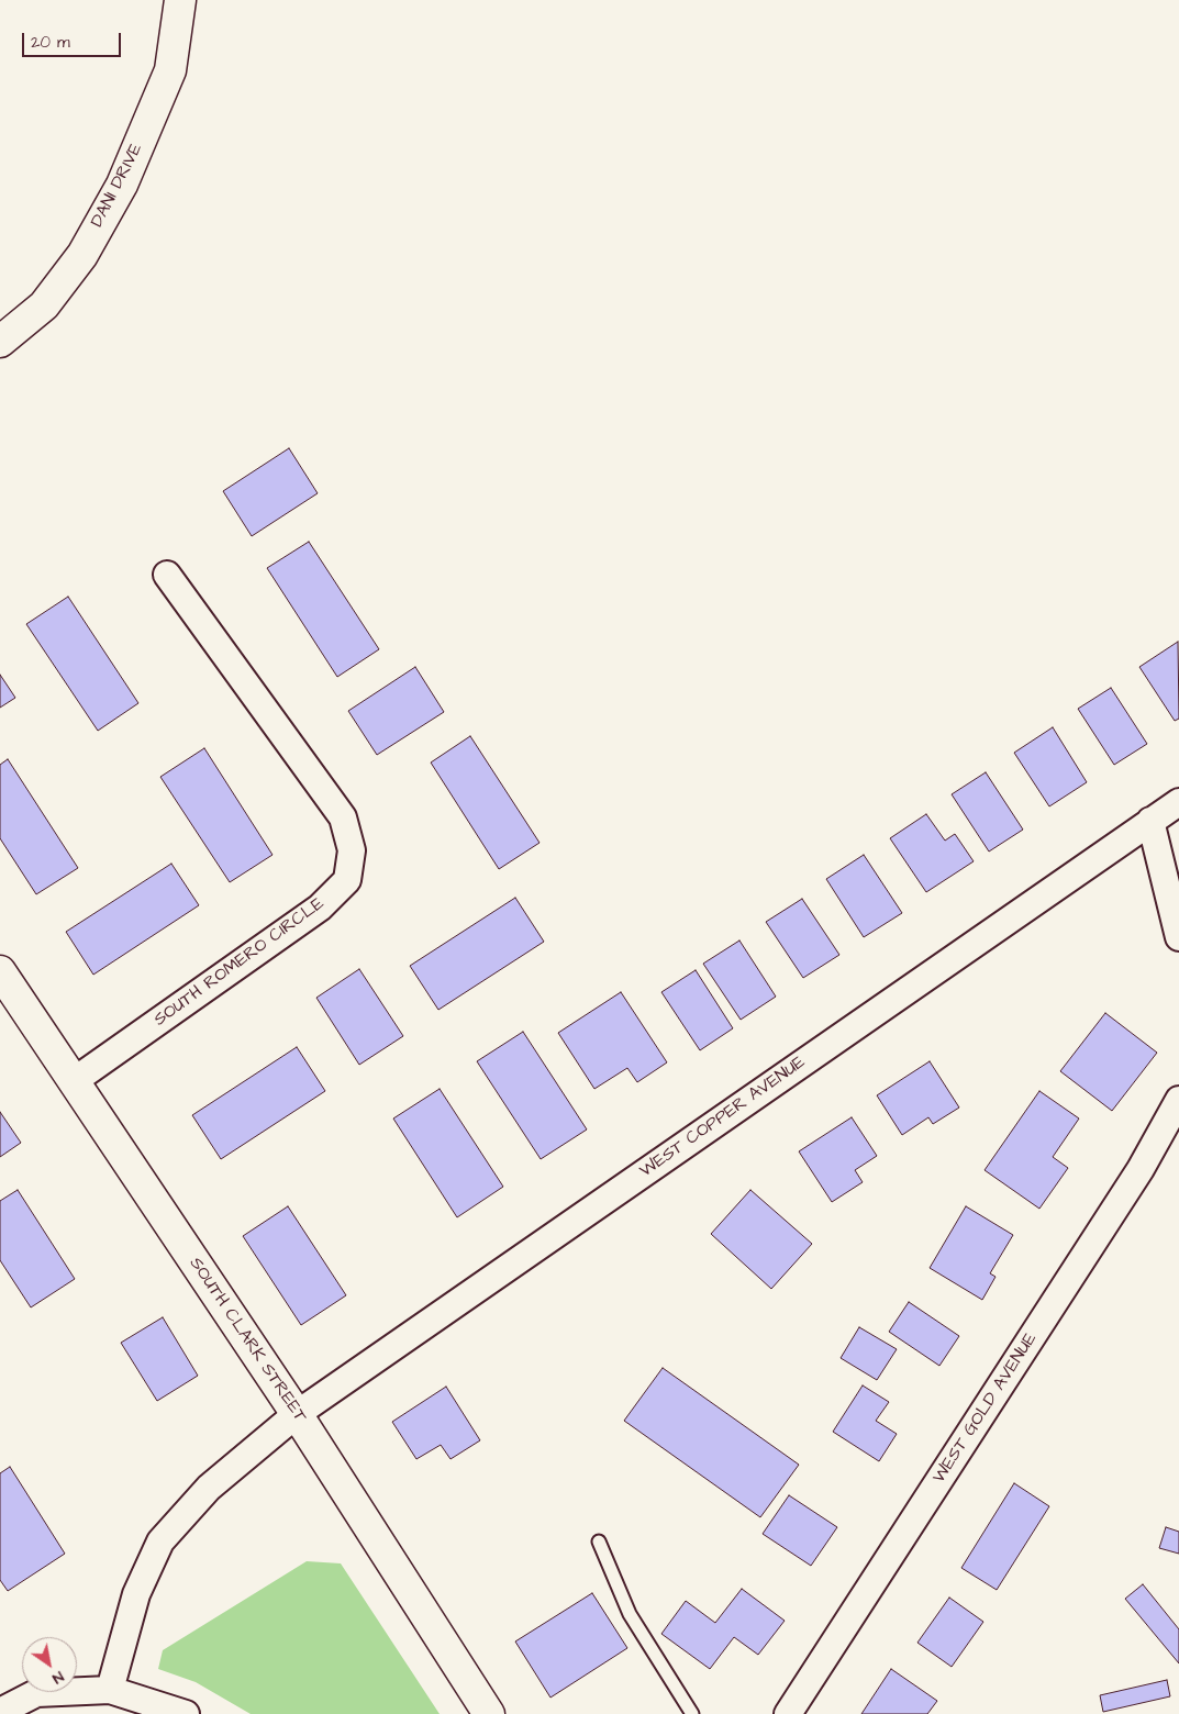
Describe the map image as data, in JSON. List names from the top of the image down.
{
  "streets": {
    "street": [
      "DANI DRIVE",
      "SOUTH ROMERO CIRCLE",
      "WEST COPPER AVENUE",
      "SOUTH CLARK STREET",
      "WEST GOLD AVENUE"
    ]
  },
  "crossings": [
    ["SOUTH ROMERO CIRCLE", "SOUTH CLARK STREET"],
    ["WEST COPPER AVENUE", "SOUTH CLARK STREET"]
  ],
  "scale_bar": "20 m",
  "north": "bottom right"
}
